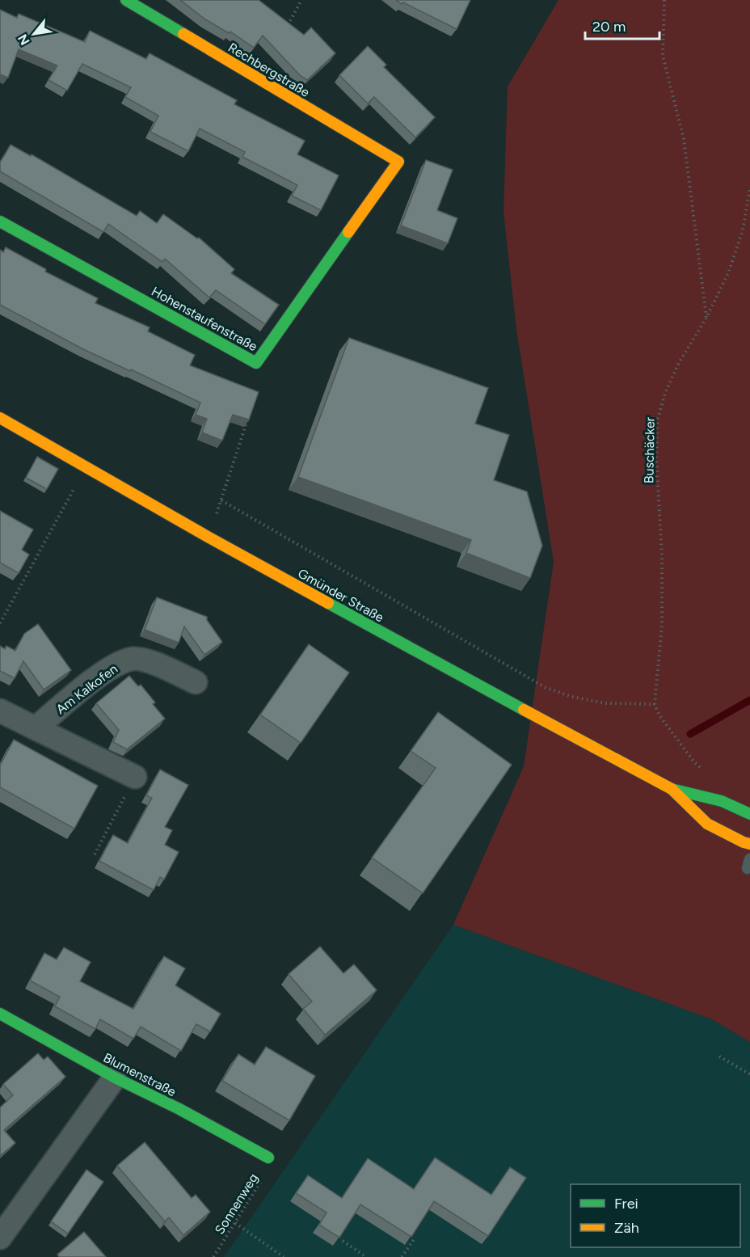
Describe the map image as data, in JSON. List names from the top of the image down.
{
  "streets": {
    "street": [
      "Rechbergstraße",
      "Hohenstaufenstraße",
      "Gmünder Straße",
      "Am Kalkofen",
      "Blumenstraße"
    ],
    "path": ["Buschäcker", "Sonnenweg"]
  },
  "crossings": [
    ["Rechbergstraße", "Hohenstaufenstraße"],
    ["Blumenstraße", "Sonnenweg"]
  ],
  "legend": ["Frei", "Zäh"],
  "scale_bar": "20 m",
  "north": "bottom left"
}
